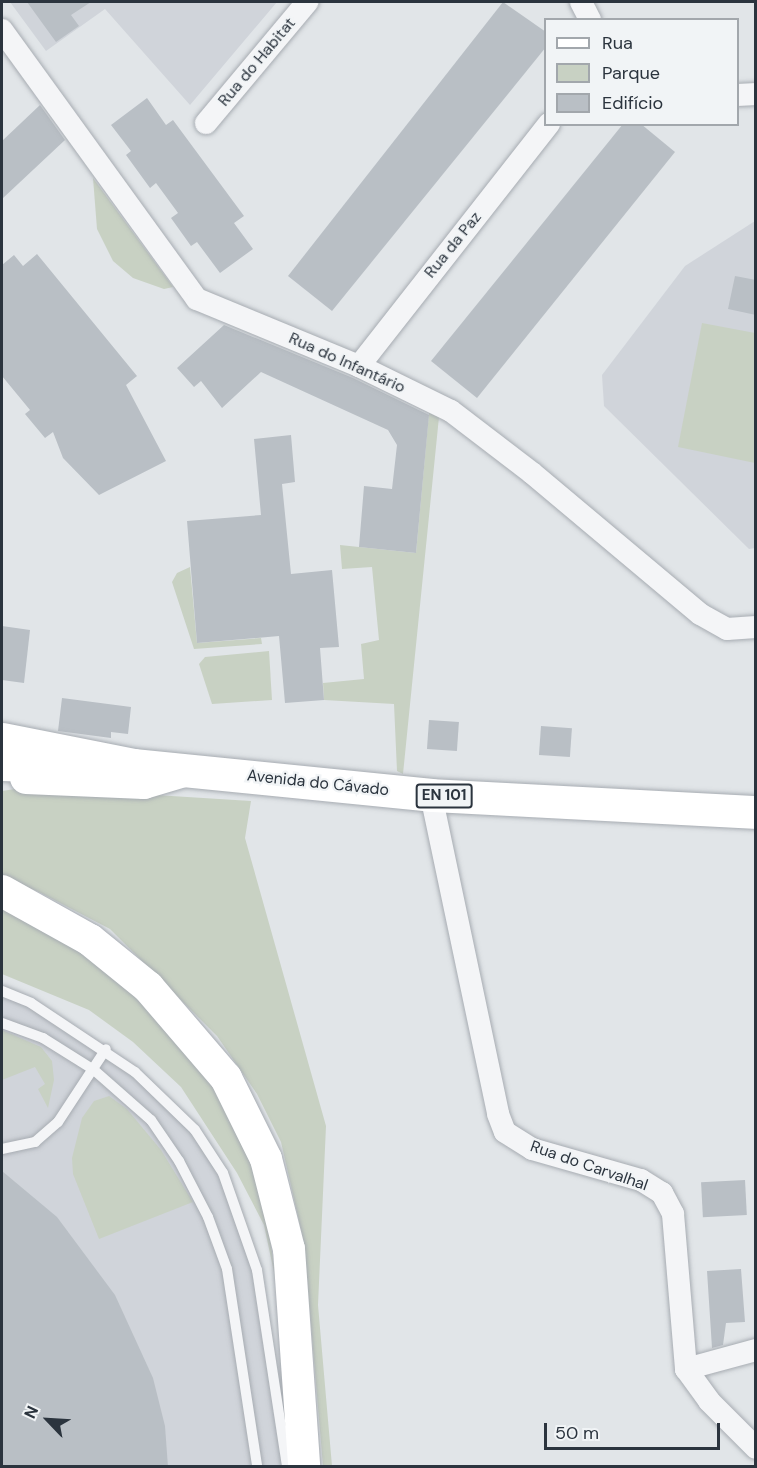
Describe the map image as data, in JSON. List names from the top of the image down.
{
  "streets": {
    "main road": ["Avenida do Cávado", "EN 101"],
    "street": [
      "Rua do Habitat",
      "Rua da Paz",
      "Rua do Infantário",
      "Rua do Carvalhal"
    ]
  },
  "crossings": [
    ["Rua da Paz", "Rua do Infantário"],
    ["Avenida do Cávado", "Rua do Carvalhal"]
  ],
  "legend": ["Rua", "Parque", "Edifício"],
  "scale_bar": "50 m",
  "north": "top left"
}
